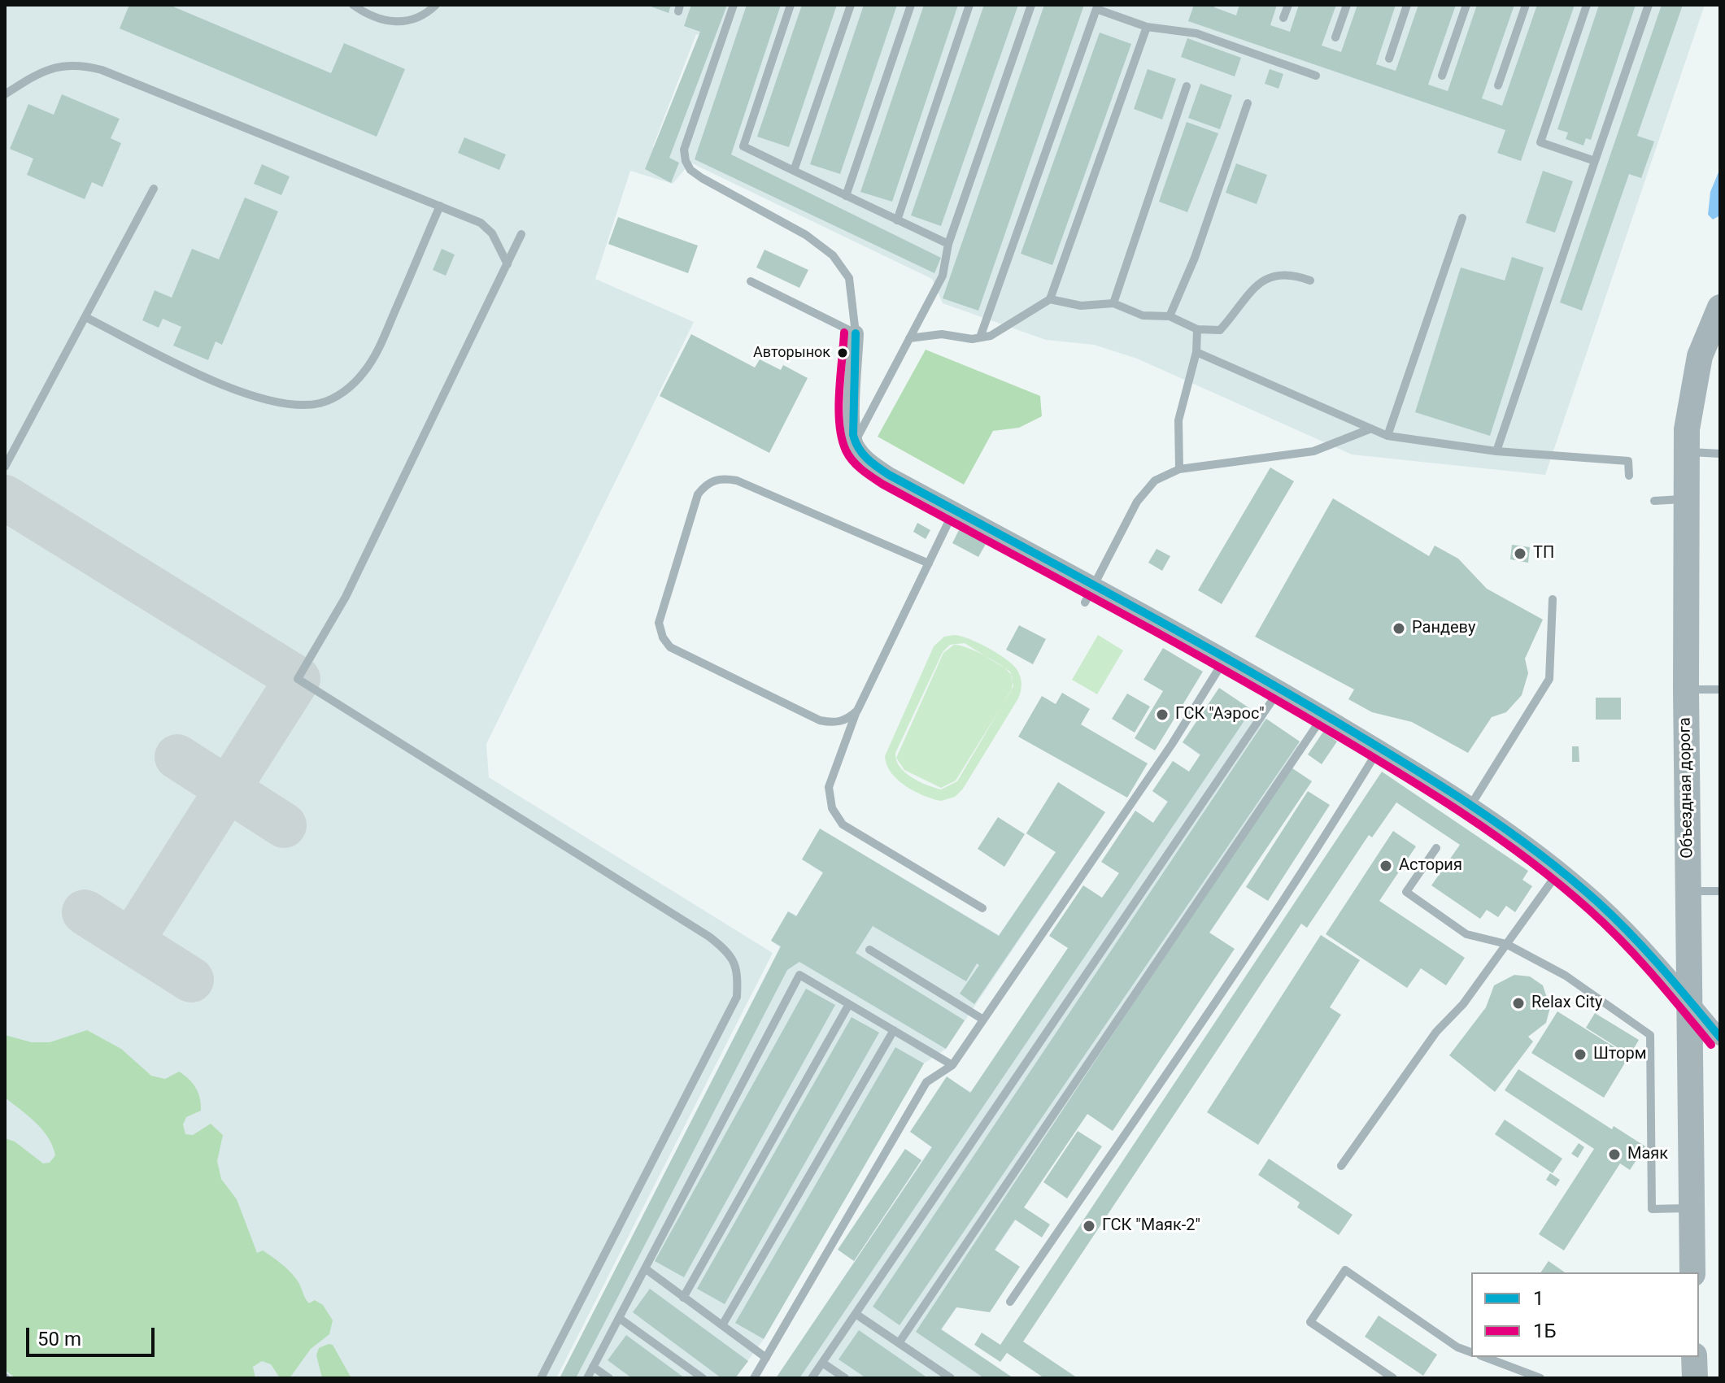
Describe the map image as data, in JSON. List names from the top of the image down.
{
  "streets": {
    "main road": ["Объездная дорога"]
  },
  "places": [
    "Авторынок",
    "ТП",
    "Рандеву",
    "ГСК \"Аэрос\"",
    "Астория",
    "Relax City",
    "Шторм",
    "Маяк",
    "ГСК \"Маяк-2\""
  ],
  "lines": ["transit line 1Б", "transit line 1"],
  "legend": ["1", "1Б"],
  "scale_bar": "50 m"
}
